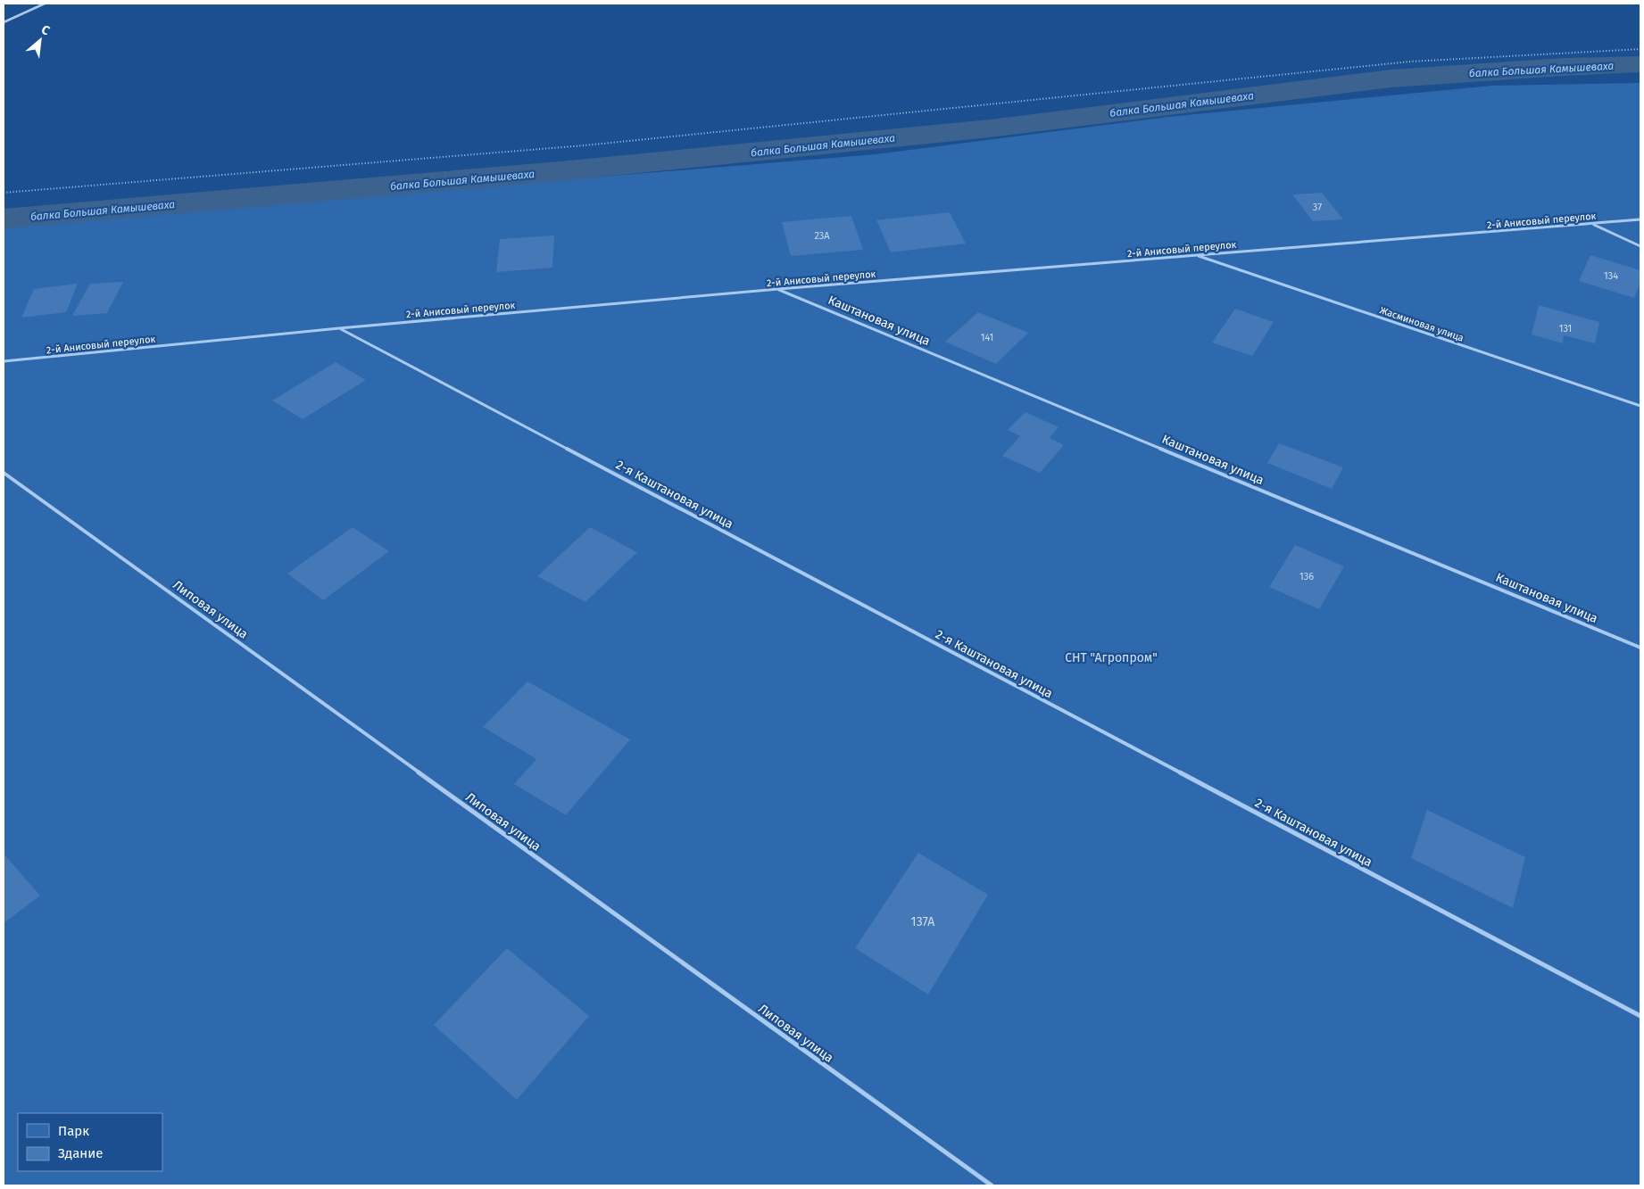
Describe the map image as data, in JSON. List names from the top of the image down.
{
  "streets": {
    "lane": [
      "2-й Анисовый переулок",
      "Каштановая улица",
      "Жасминовая улица",
      "2-я Каштановая улица",
      "Липовая улица"
    ]
  },
  "crossings": [
    ["2-й Анисовый переулок", "Каштановая улица"],
    ["2-й Анисовый переулок", "Жасминовая улица"],
    ["2-й Анисовый переулок", "2-я Каштановая улица"]
  ],
  "water": ["балка Большая Камышеваха"],
  "parks": ["СНТ \"Агропром\""],
  "house_numbers": [
    "37",
    "23А",
    "134",
    "131",
    "141",
    "136",
    "137А"
  ],
  "legend": ["Парк", "Здание"],
  "north": "top right"
}
